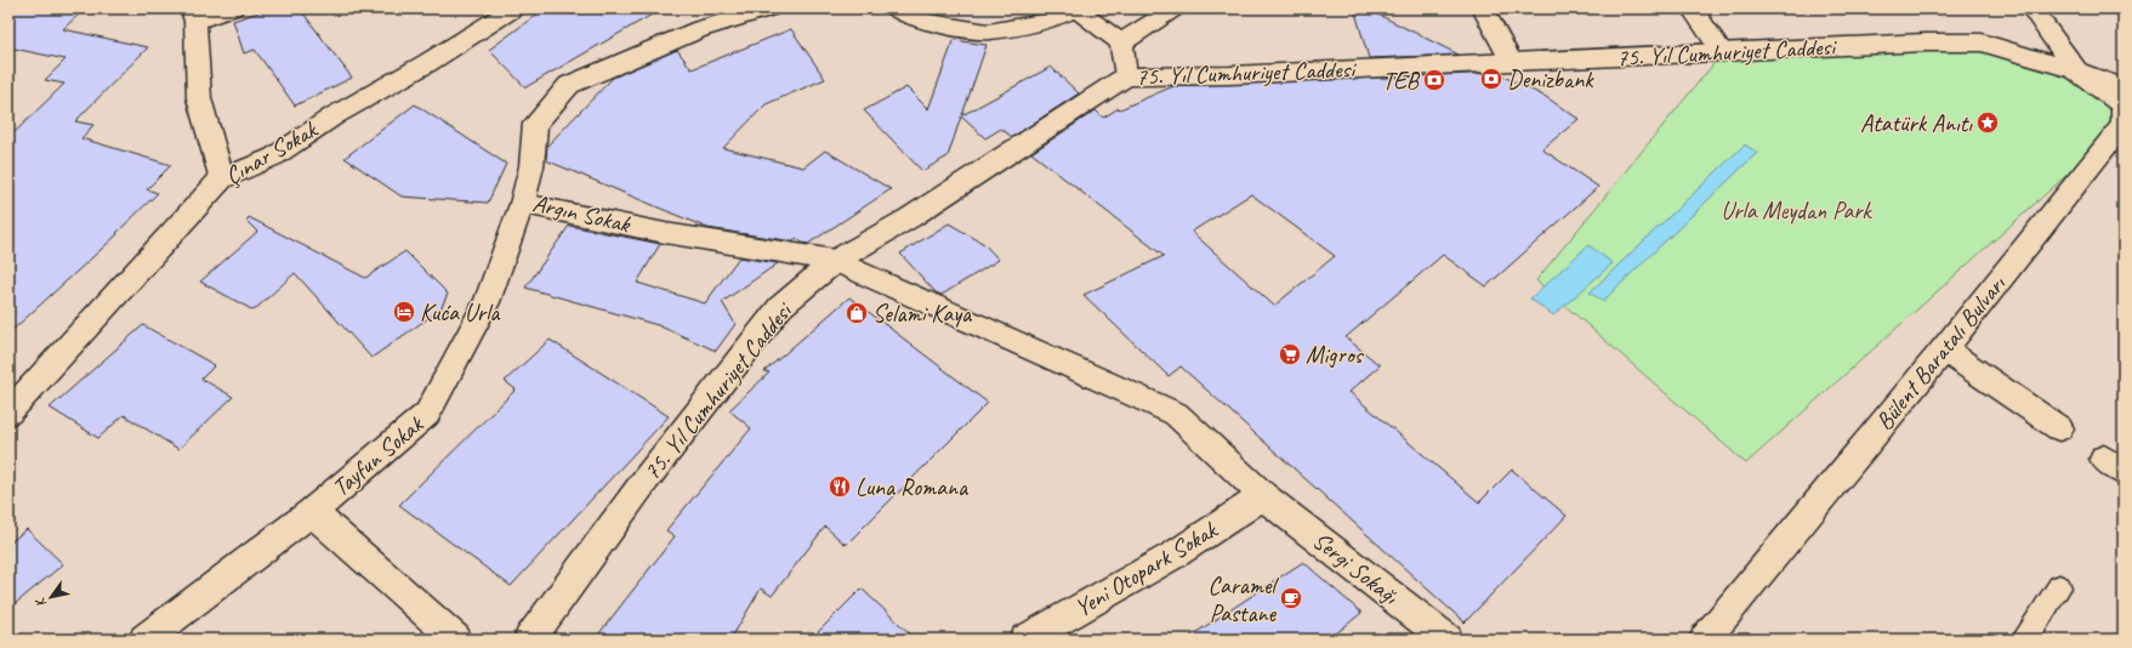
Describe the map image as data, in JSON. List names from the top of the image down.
{
  "streets": {
    "street": [
      "75. Yıl Cumhuriyet Caddesi",
      "Çınar Sokak",
      "Argın Sokak",
      "Bülent Baratalı Bulvarı",
      "Tayfun Sokak",
      "Sergi Sokağı",
      "Yeni Otopark Sokak"
    ]
  },
  "crossings": [
    ["75. Yıl Cumhuriyet Caddesi", "Argın Sokak"],
    ["75. Yıl Cumhuriyet Caddesi", "Bülent Baratalı Bulvarı"],
    ["Argın Sokak", "Tayfun Sokak"],
    ["Argın Sokak", "Sergi Sokağı"],
    ["Argın Sokak", "Yeni Otopark Sokak"],
    ["Sergi Sokağı", "Yeni Otopark Sokak"]
  ],
  "parks": ["Urla Meydan Park"],
  "places": {
    "bank": ["Denizbank", "TEB"],
    "place": ["Atatürk Anıtı"],
    "hotel": ["Kuća Urla"],
    "shop": ["Selami Kaya"],
    "supermarket": ["Migros"],
    "restaurant": ["Luna Romana"],
    "cafe": ["Caramel Pastane"]
  },
  "north": "bottom left"
}
